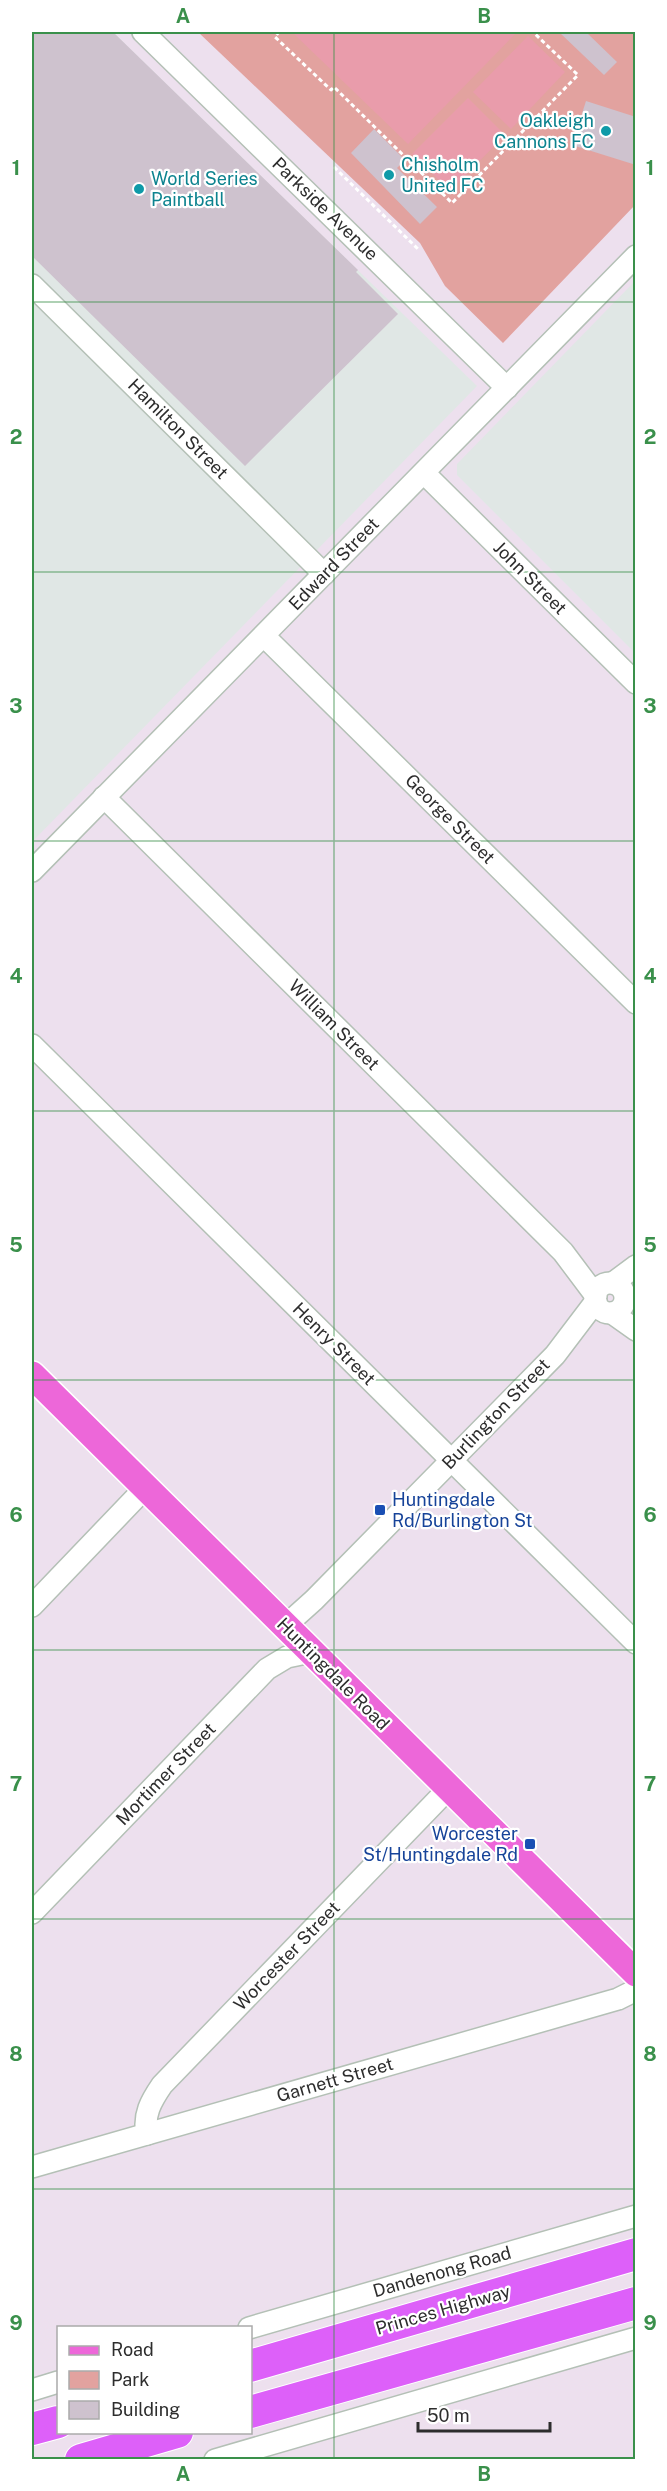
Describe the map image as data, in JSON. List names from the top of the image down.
{
  "streets": {
    "highway": ["Princes Highway"],
    "main road": ["Huntingdale Road"],
    "street": [
      "Parkside Avenue",
      "Hamilton Street",
      "Edward Street",
      "John Street",
      "George Street",
      "William Street",
      "Henry Street",
      "Burlington Street",
      "Mortimer Street",
      "Worcester Street",
      "Garnett Street",
      "Dandenong Road"
    ]
  },
  "crossings": [
    ["Parkside Avenue", "Edward Street"],
    ["Hamilton Street", "Edward Street"],
    ["Edward Street", "John Street"],
    ["Edward Street", "George Street"],
    ["Edward Street", "William Street"],
    ["William Street", "Burlington Street"],
    ["Henry Street", "Burlington Street"],
    ["Burlington Street", "Huntingdale Road"],
    ["Huntingdale Road", "Mortimer Street"],
    ["Huntingdale Road", "Worcester Street"],
    ["Worcester Street", "Garnett Street"]
  ],
  "places": {
    "other": ["Oakleigh Cannons FC", "Chisholm United FC", "World Series Paintball"],
    "transit": ["Huntingdale Rd/Burlington St", "Worcester St/Huntingdale Rd"]
  },
  "legend": ["Road", "Park", "Building"],
  "scale_bar": "50 m",
  "grid": {
    "columns": ["A", "B"],
    "rows": [
      "1",
      "2",
      "3",
      "4",
      "5",
      "6",
      "7",
      "8",
      "9"
    ]
  }
}
